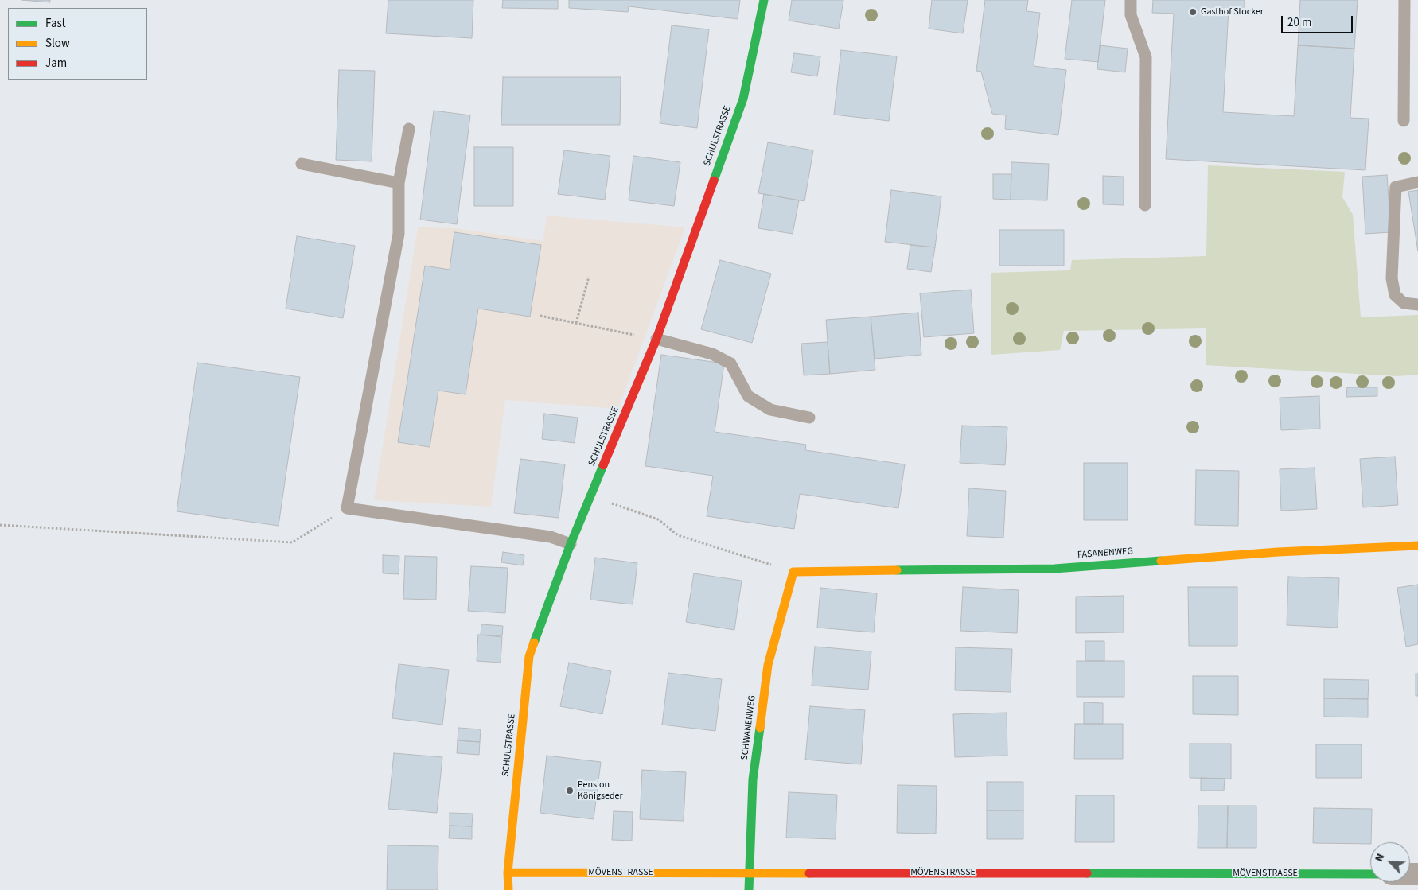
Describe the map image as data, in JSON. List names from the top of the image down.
{
  "streets": {
    "street": [
      "SCHULSTRASSE",
      "FASANENWEG",
      "SCHWANENWEG",
      "MÖVENSTRASSE"
    ]
  },
  "crossings": [
    ["SCHULSTRASSE", "MÖVENSTRASSE"],
    ["FASANENWEG", "SCHWANENWEG"],
    ["SCHWANENWEG", "MÖVENSTRASSE"]
  ],
  "places": ["Gasthof Stocker", "Pension Königseder"],
  "legend": ["Fast", "Slow", "Jam"],
  "scale_bar": "20 m",
  "north": "top left"
}
